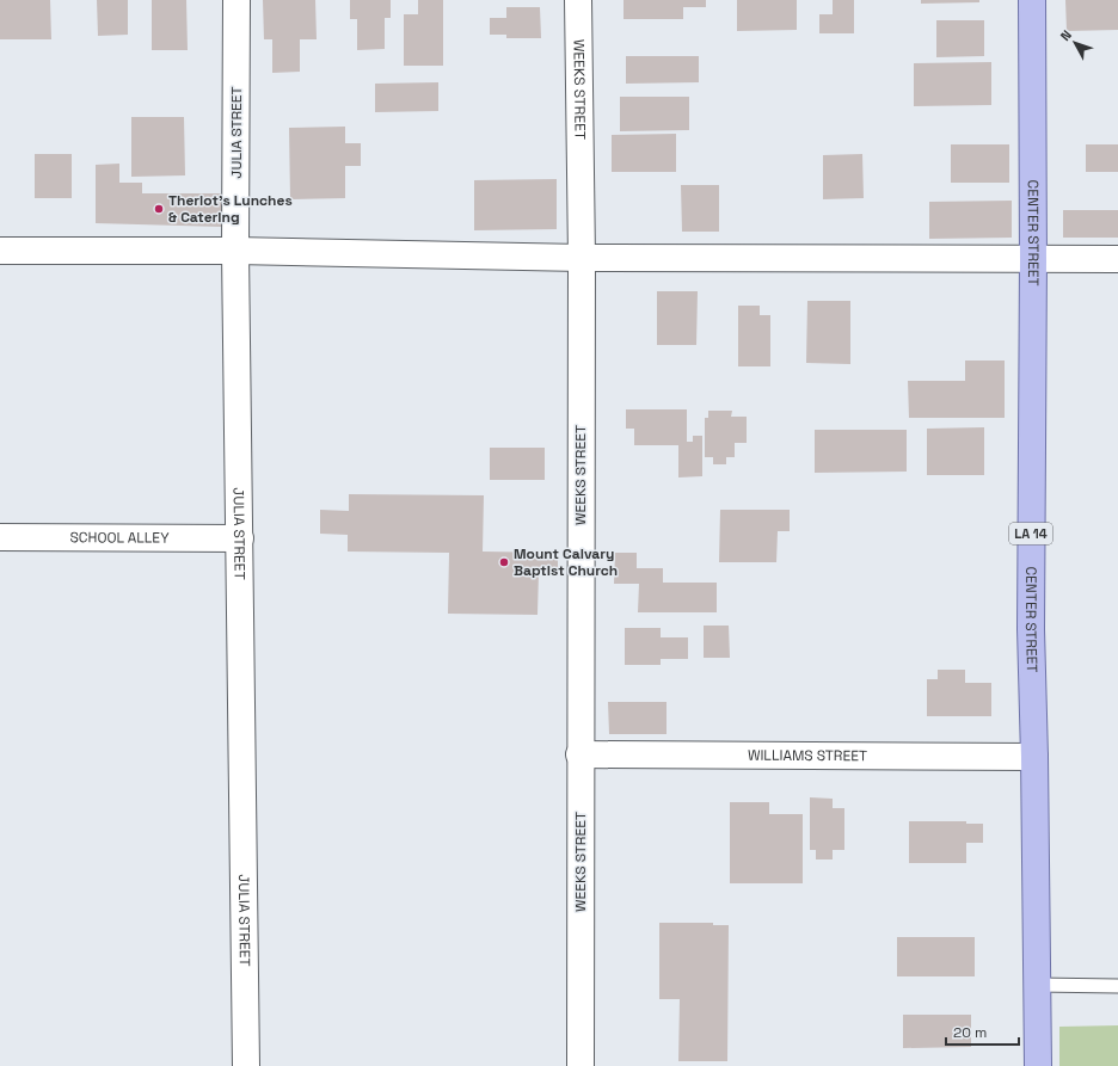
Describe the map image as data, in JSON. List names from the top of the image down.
{
  "streets": {
    "main road": ["CENTER STREET", "LA 14"],
    "street": [
      "WEEKS STREET",
      "JULIA STREET",
      "SCHOOL ALLEY",
      "WILLIAMS STREET"
    ]
  },
  "crossings": [
    ["WEEKS STREET", "WILLIAMS STREET"],
    ["JULIA STREET", "SCHOOL ALLEY"],
    ["CENTER STREET", "WILLIAMS STREET"]
  ],
  "places": ["Theriot's Lunches & Catering", "Mount Calvary Baptist Church"],
  "scale_bar": "20 m",
  "north": "top left"
}
